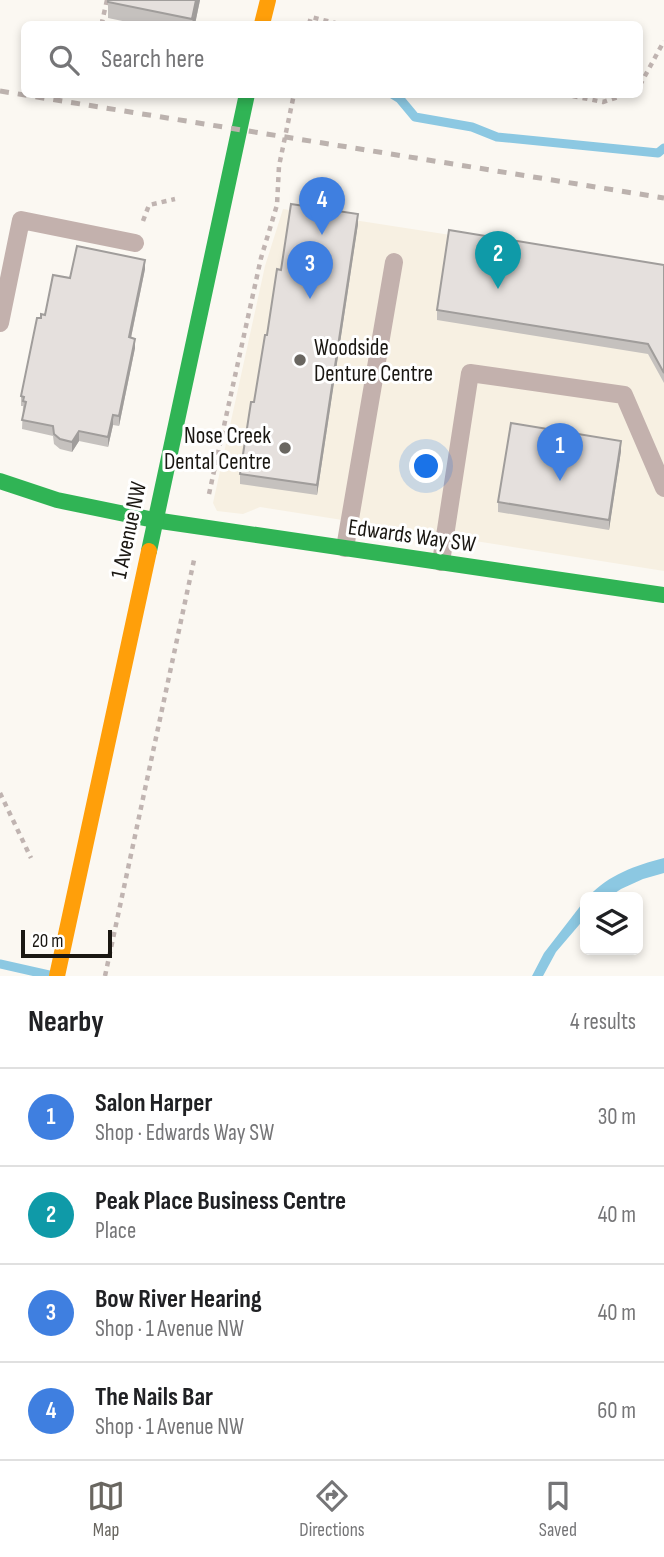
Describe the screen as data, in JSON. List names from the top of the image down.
{
  "streets": {
    "street": ["1 Avenue NW", "Edwards Way SW"]
  },
  "crossings": [
    ["1 Avenue NW", "Edwards Way SW"]
  ],
  "places": ["Woodside Denture Centre", "Nose Creek Dental Centre"],
  "scale_bar": "20 m",
  "page": {
    "search": "Search here",
    "pins": [
      "4",
      "2",
      "3",
      "1"
    ],
    "scale": "20 m",
    "heading": ["Nearby", "4 results"],
    "list": [
      {
        "mark": "1",
        "name": "Salon Harper",
        "note": "Shop · Edwards Way SW",
        "value": "30 m"
      },
      {
        "mark": "2",
        "name": "Peak Place Business Centre",
        "note": "Place",
        "value": "40 m"
      },
      {
        "mark": "3",
        "name": "Bow River Hearing",
        "note": "Shop · 1 Avenue NW",
        "value": "40 m"
      },
      {
        "mark": "4",
        "name": "The Nails Bar",
        "note": "Shop · 1 Avenue NW",
        "value": "60 m"
      }
    ],
    "nav": ["Map", "Directions", "Saved"]
  }
}
